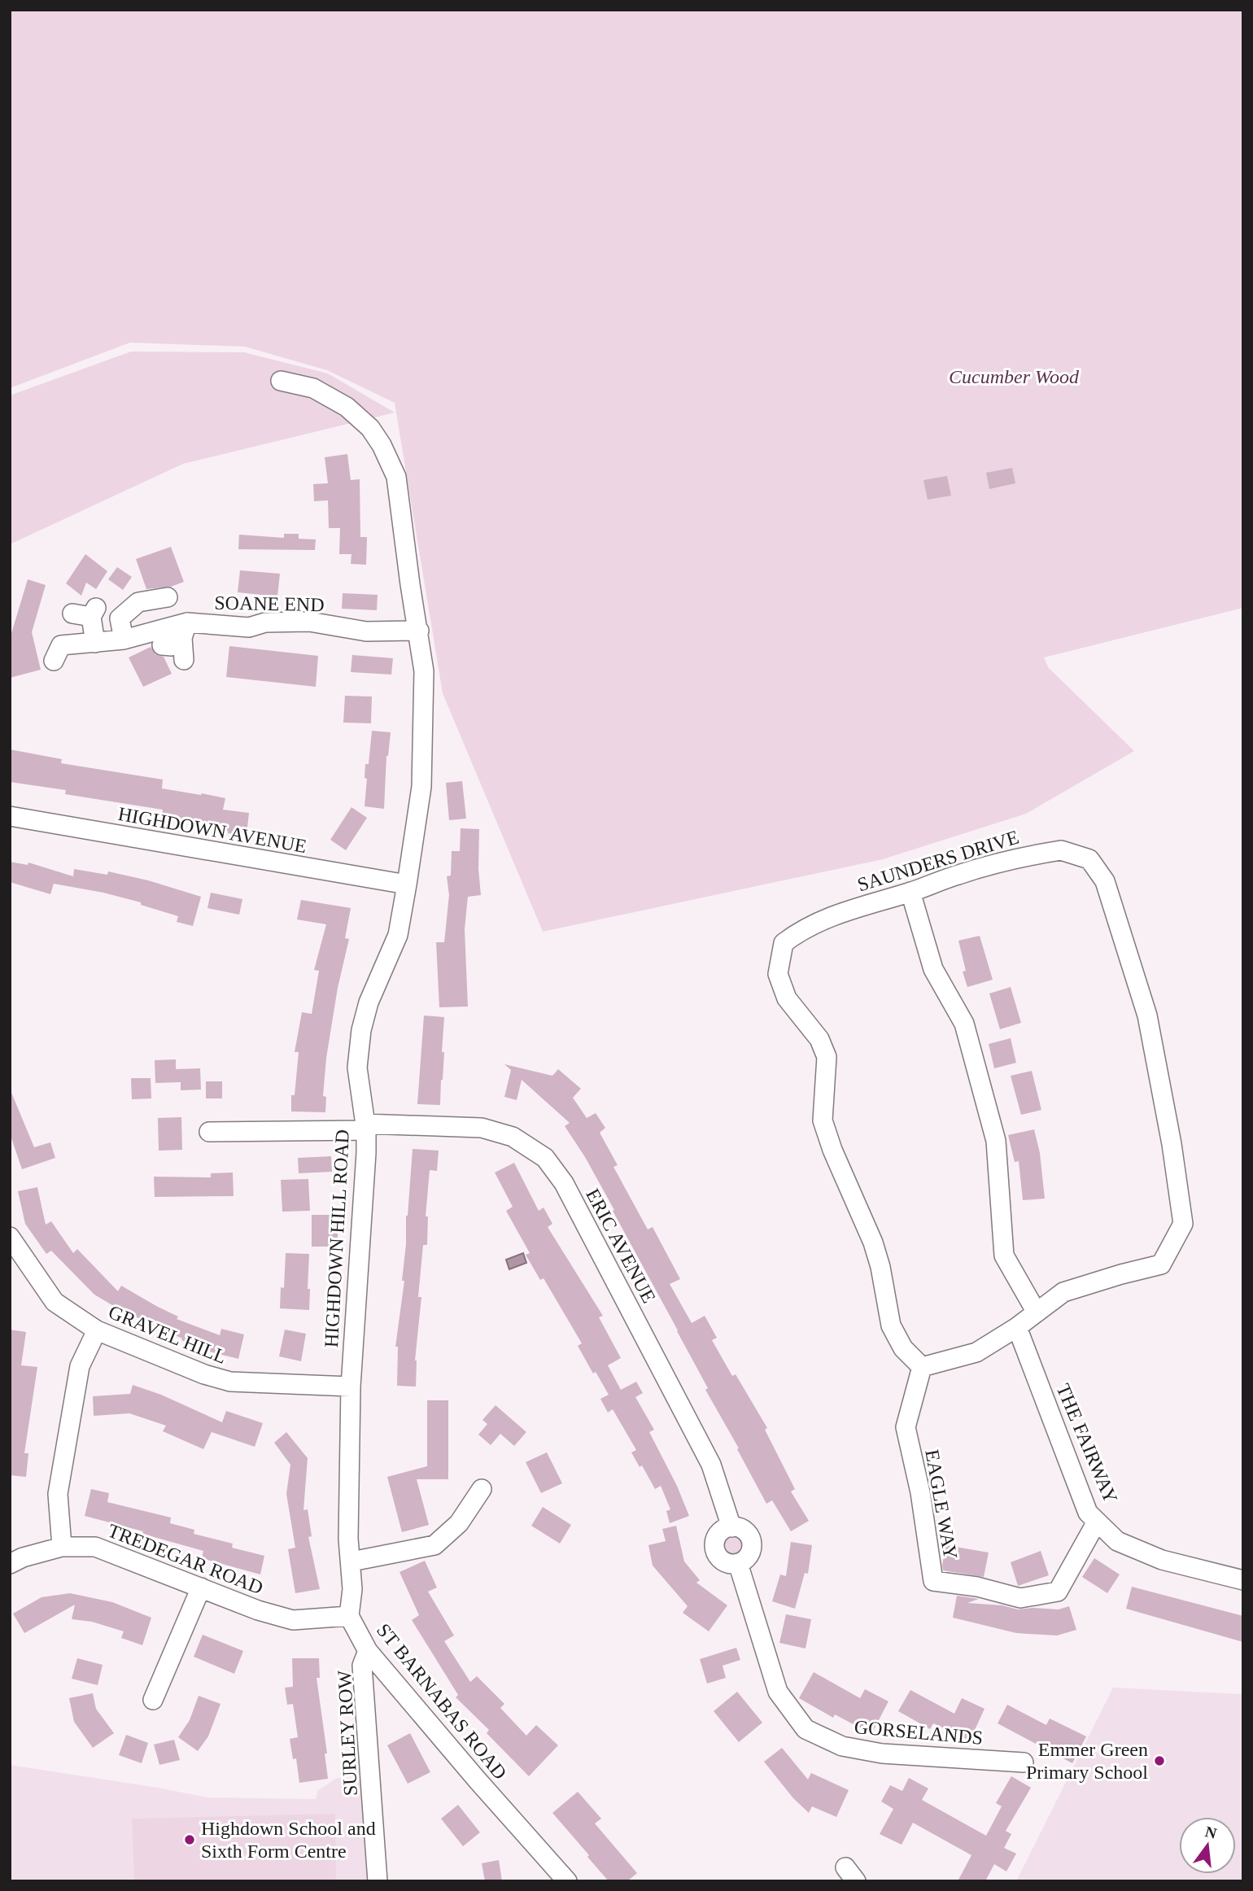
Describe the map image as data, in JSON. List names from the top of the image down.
{
  "streets": {
    "street": [
      "SOANE END",
      "HIGHDOWN AVENUE",
      "SAUNDERS DRIVE",
      "HIGHDOWN HILL ROAD",
      "ERIC AVENUE",
      "GRAVEL HILL",
      "THE FAIRWAY",
      "EAGLE WAY",
      "TREDEGAR ROAD",
      "ST BARNABAS ROAD",
      "GORSELANDS",
      "SURLEY ROW"
    ]
  },
  "crossings": [
    ["SOANE END", "HIGHDOWN HILL ROAD"],
    ["HIGHDOWN AVENUE", "HIGHDOWN HILL ROAD"],
    ["SAUNDERS DRIVE", "THE FAIRWAY"],
    ["SAUNDERS DRIVE", "EAGLE WAY"],
    ["HIGHDOWN HILL ROAD", "ERIC AVENUE"],
    ["HIGHDOWN HILL ROAD", "GRAVEL HILL"],
    ["HIGHDOWN HILL ROAD", "ST BARNABAS ROAD"],
    ["ERIC AVENUE", "GORSELANDS"],
    ["GRAVEL HILL", "ST BARNABAS ROAD"],
    ["THE FAIRWAY", "EAGLE WAY"],
    ["TREDEGAR ROAD", "ST BARNABAS ROAD"],
    ["ST BARNABAS ROAD", "SURLEY ROW"]
  ],
  "parks": ["Cucumber Wood"],
  "places": ["Emmer Green Primary School", "Highdown School and Sixth Form Centre"],
  "north": "top"
}
